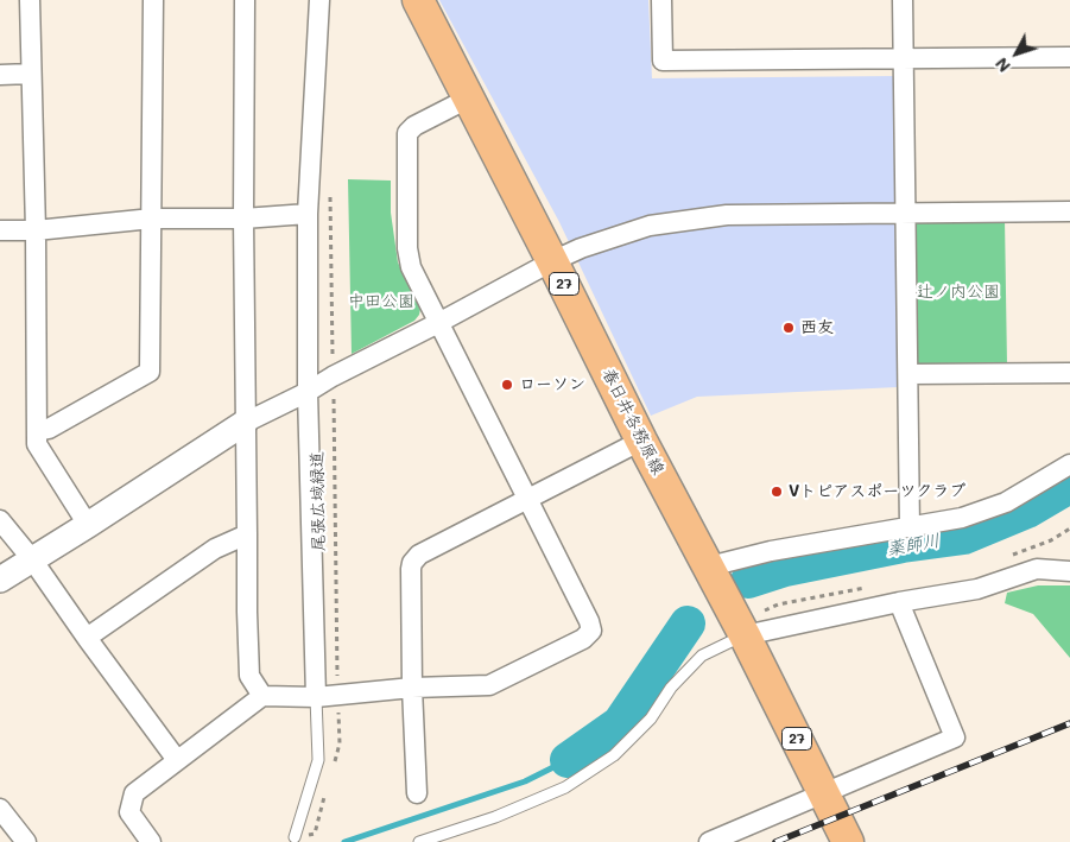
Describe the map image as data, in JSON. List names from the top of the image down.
{
  "streets": {
    "main road": ["27", "春日井各務原線"],
    "path": ["尾張広域緑道"]
  },
  "water": ["薬師川"],
  "parks": ["辻ノ内公園", "中田公園"],
  "places": ["西友", "ローソン", "Vトピアスポーツクラブ"],
  "north": "bottom left"
}
